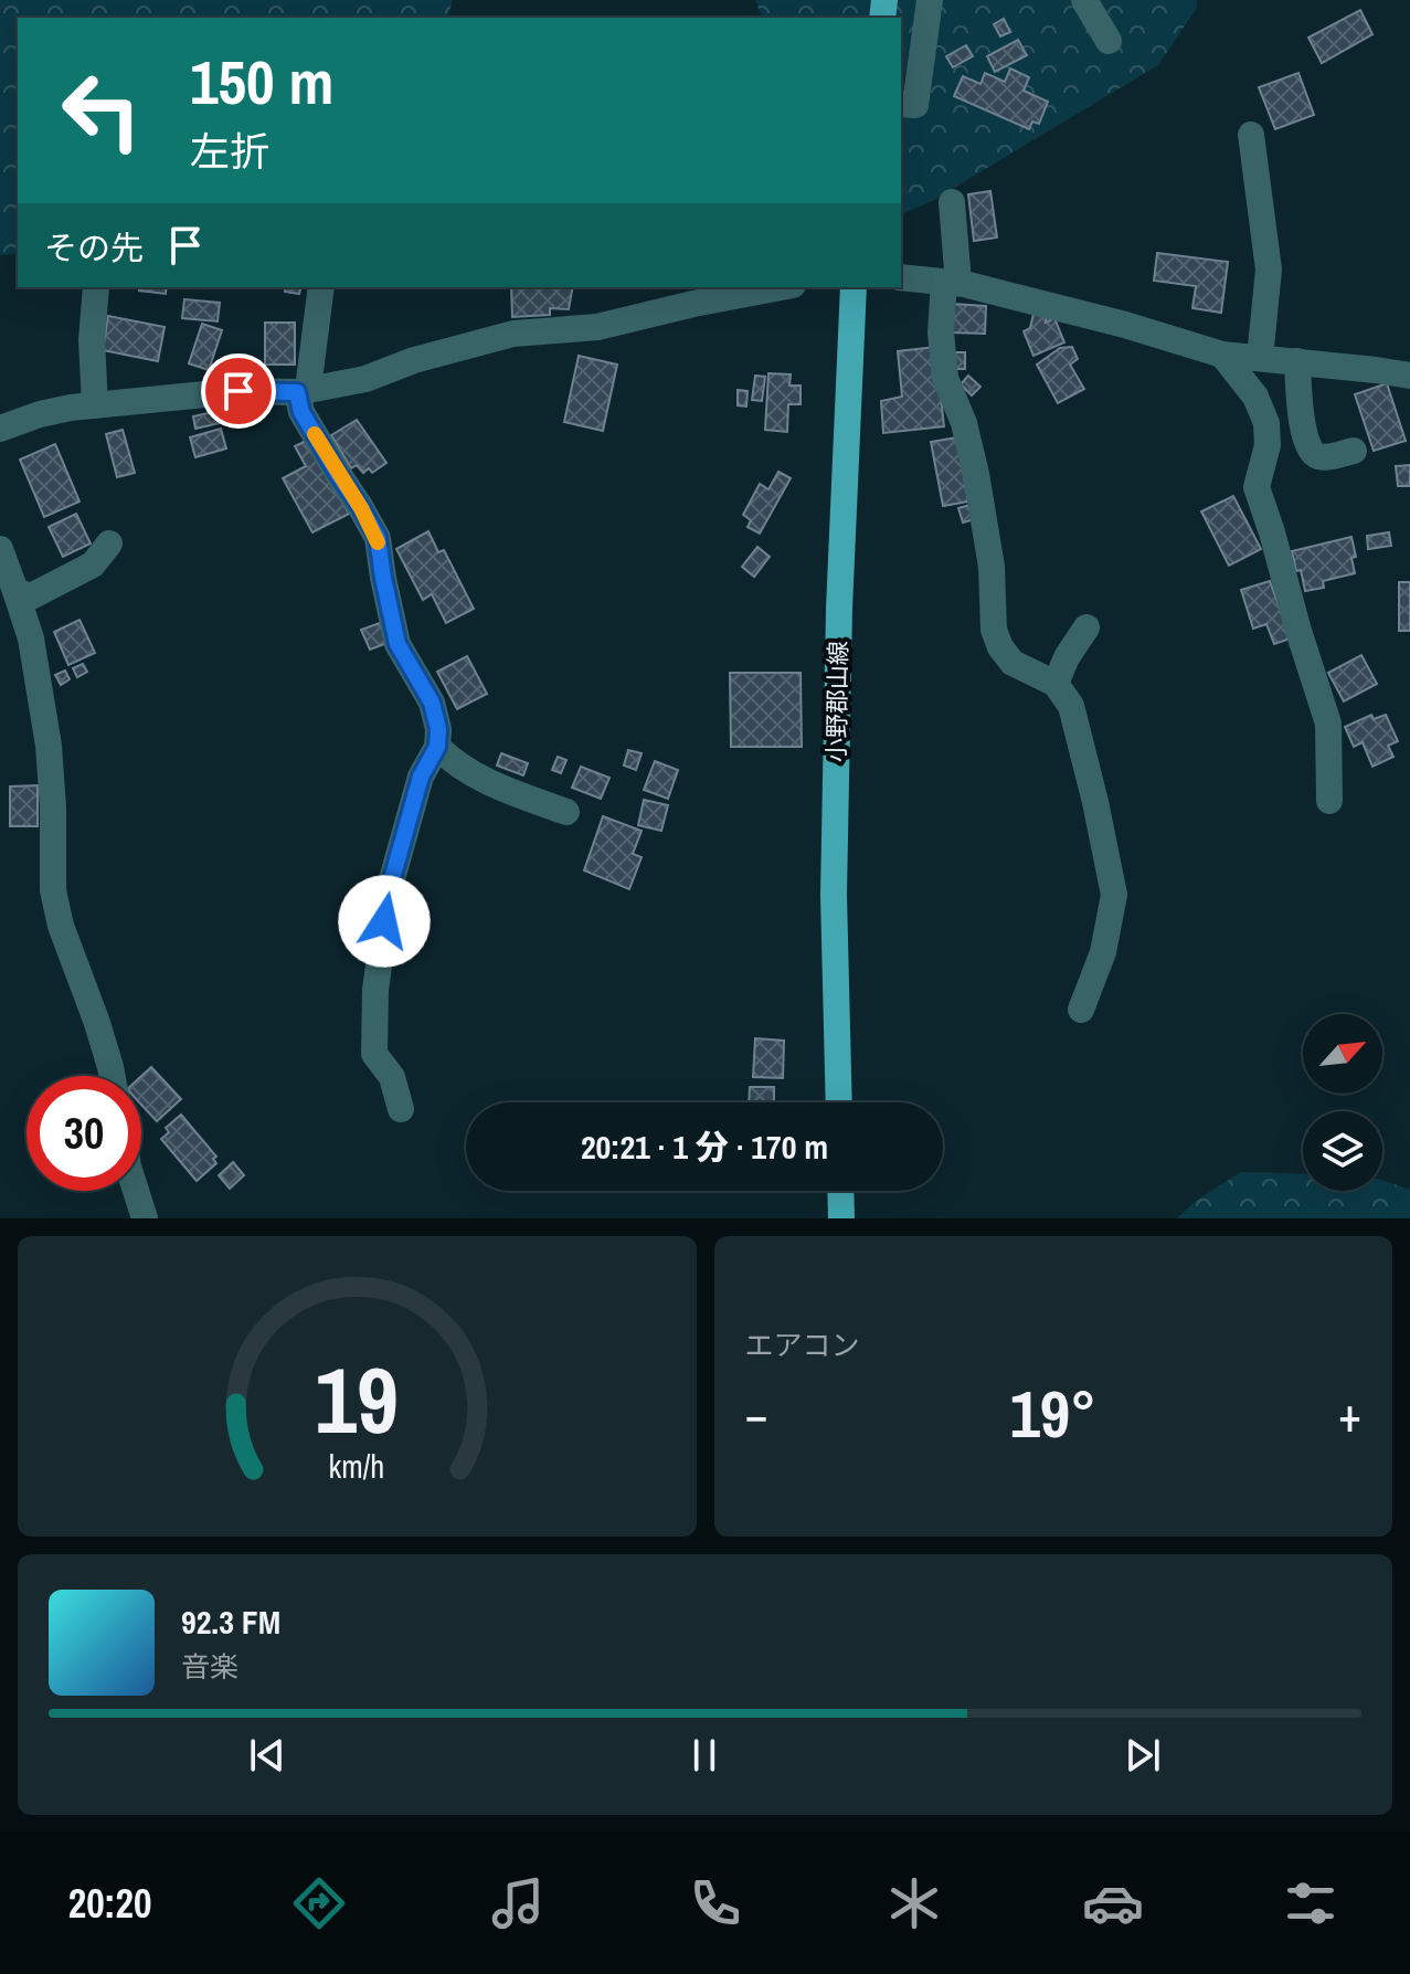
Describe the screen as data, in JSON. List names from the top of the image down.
{
  "streets": {
    "main road": ["小野郡山線"]
  },
  "north": "top right",
  "page": {
    "turn": ["150 m", "左折"],
    "then": "その先",
    "limit": "30",
    "trip": "20:21 · 1 分 · 170 m",
    "tile": "エアコン",
    "heat": ["−", "19°", "+"],
    "song": ["92.3 FM", "音楽"],
    "tabs": "20:20",
    "gauge": ["19", "km/h"]
  }
}
